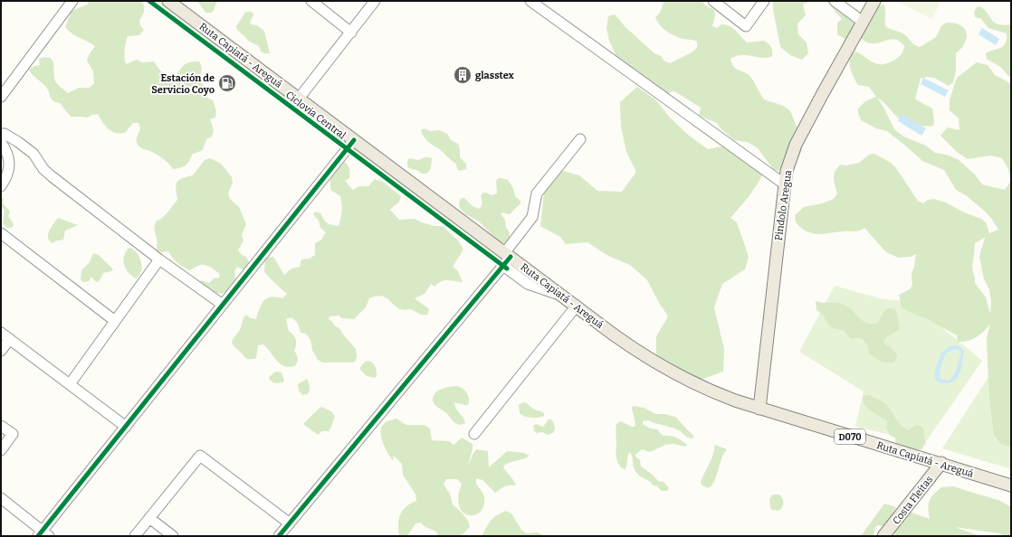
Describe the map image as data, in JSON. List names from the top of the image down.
{
  "streets": {
    "main road": [
      "Ruta Capiatá - Areguá",
      "Pindolo Aregua",
      "D070",
      "Costa Fleitas"
    ],
    "cycle path": ["Ciclovia Central"]
  },
  "crossings": [
    ["Ruta Capiatá - Areguá", "Pindolo Aregua"],
    ["Ruta Capiatá - Areguá", "Costa Fleitas"]
  ],
  "places": {
    "building": ["glasstex"],
    "fuel station": ["Estación de Servicio Coyo"]
  }
}
